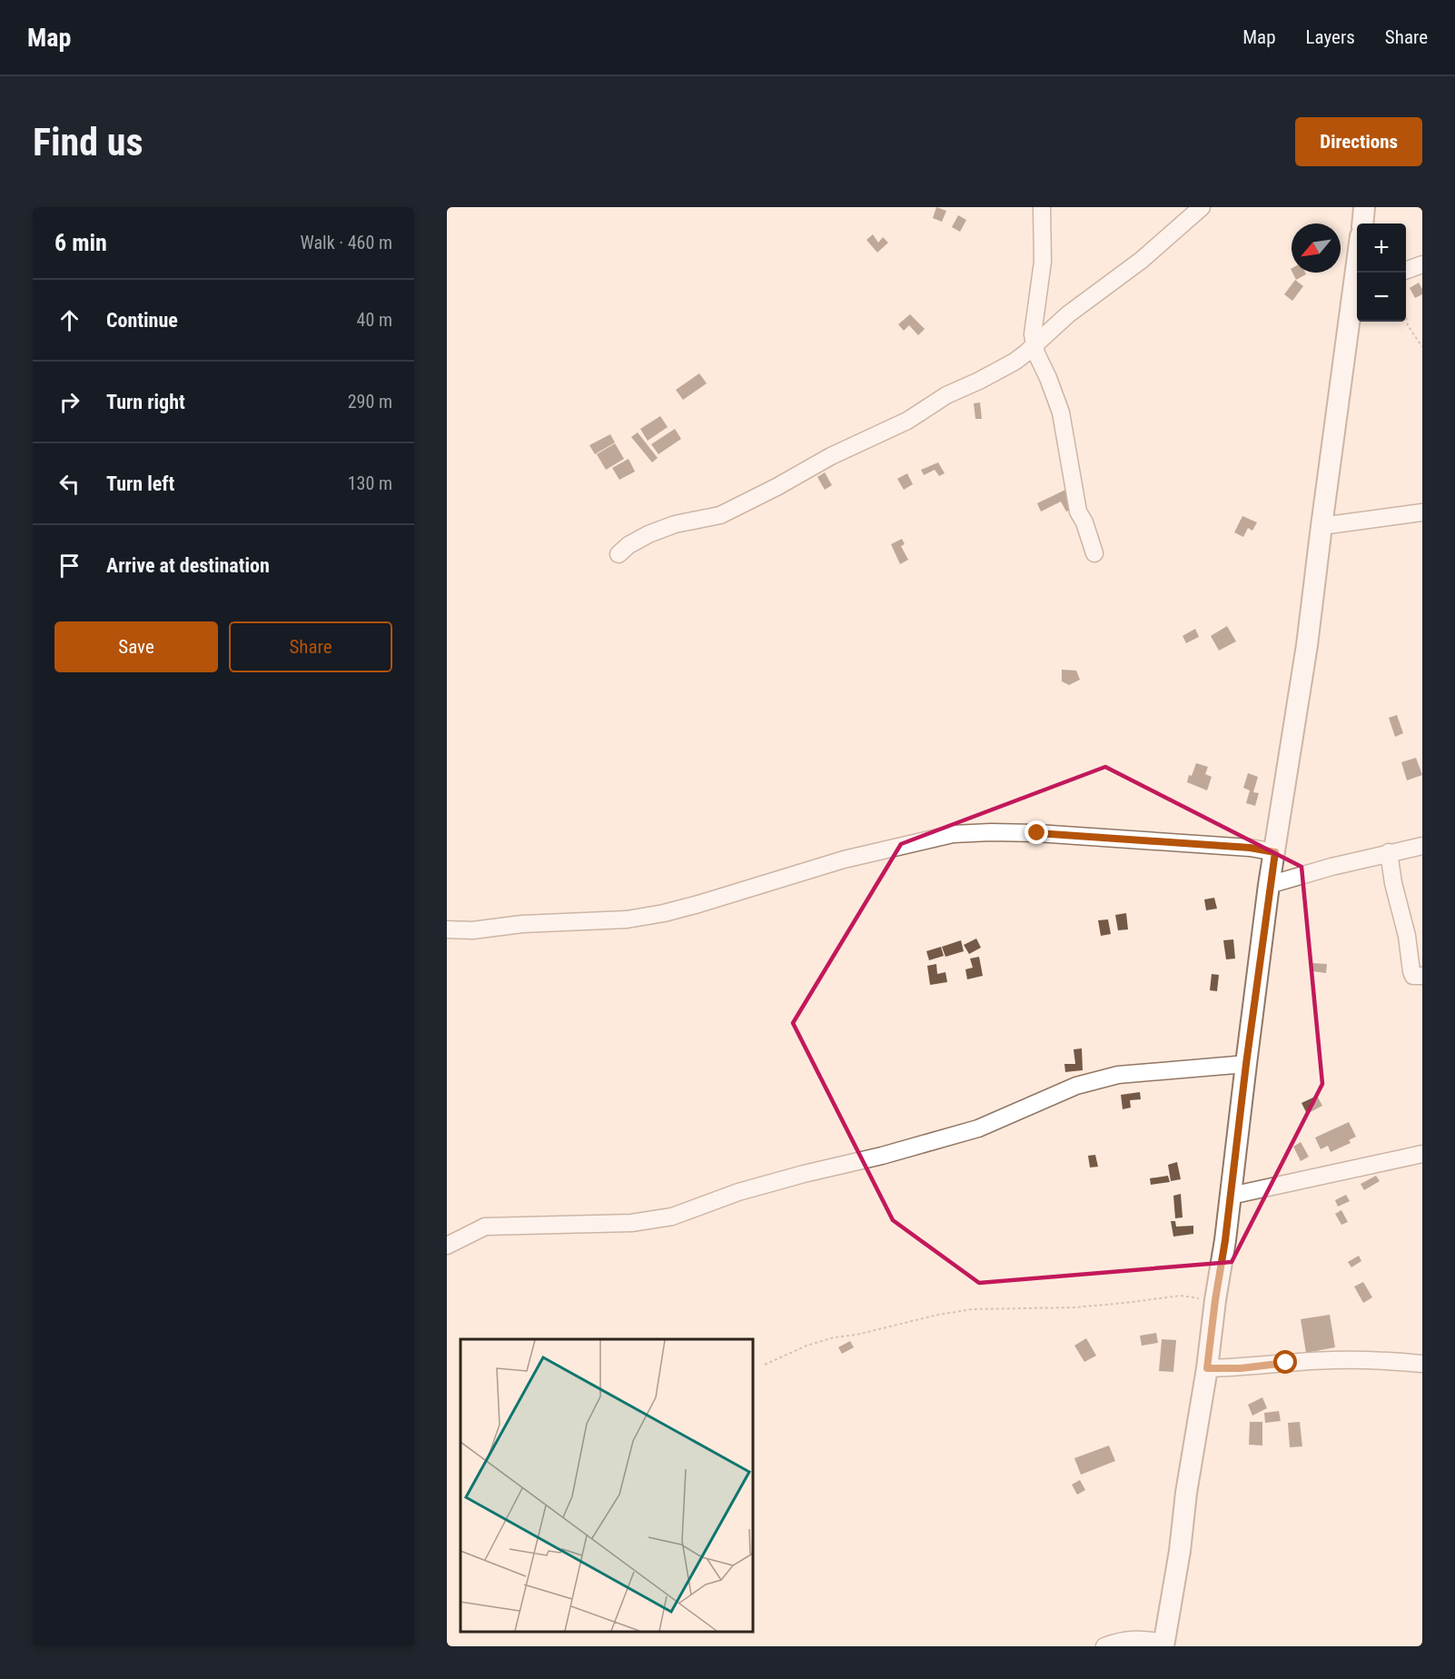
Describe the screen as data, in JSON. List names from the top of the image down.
{
  "north": "bottom left",
  "page": {
    "header": "Map",
    "nav": ["Map", "Layers", "Share"],
    "buttons": [
      "Directions",
      ["Save", "Share"]
    ],
    "title": "Find us",
    "heading": ["6 min", "Walk · 460 m"],
    "map_buttons": ["+", "−"],
    "list": [
      ["Continue", "40 m"],
      ["Turn right", "290 m"],
      ["Turn left", "130 m"],
      "Arrive at destination"
    ]
  }
}
